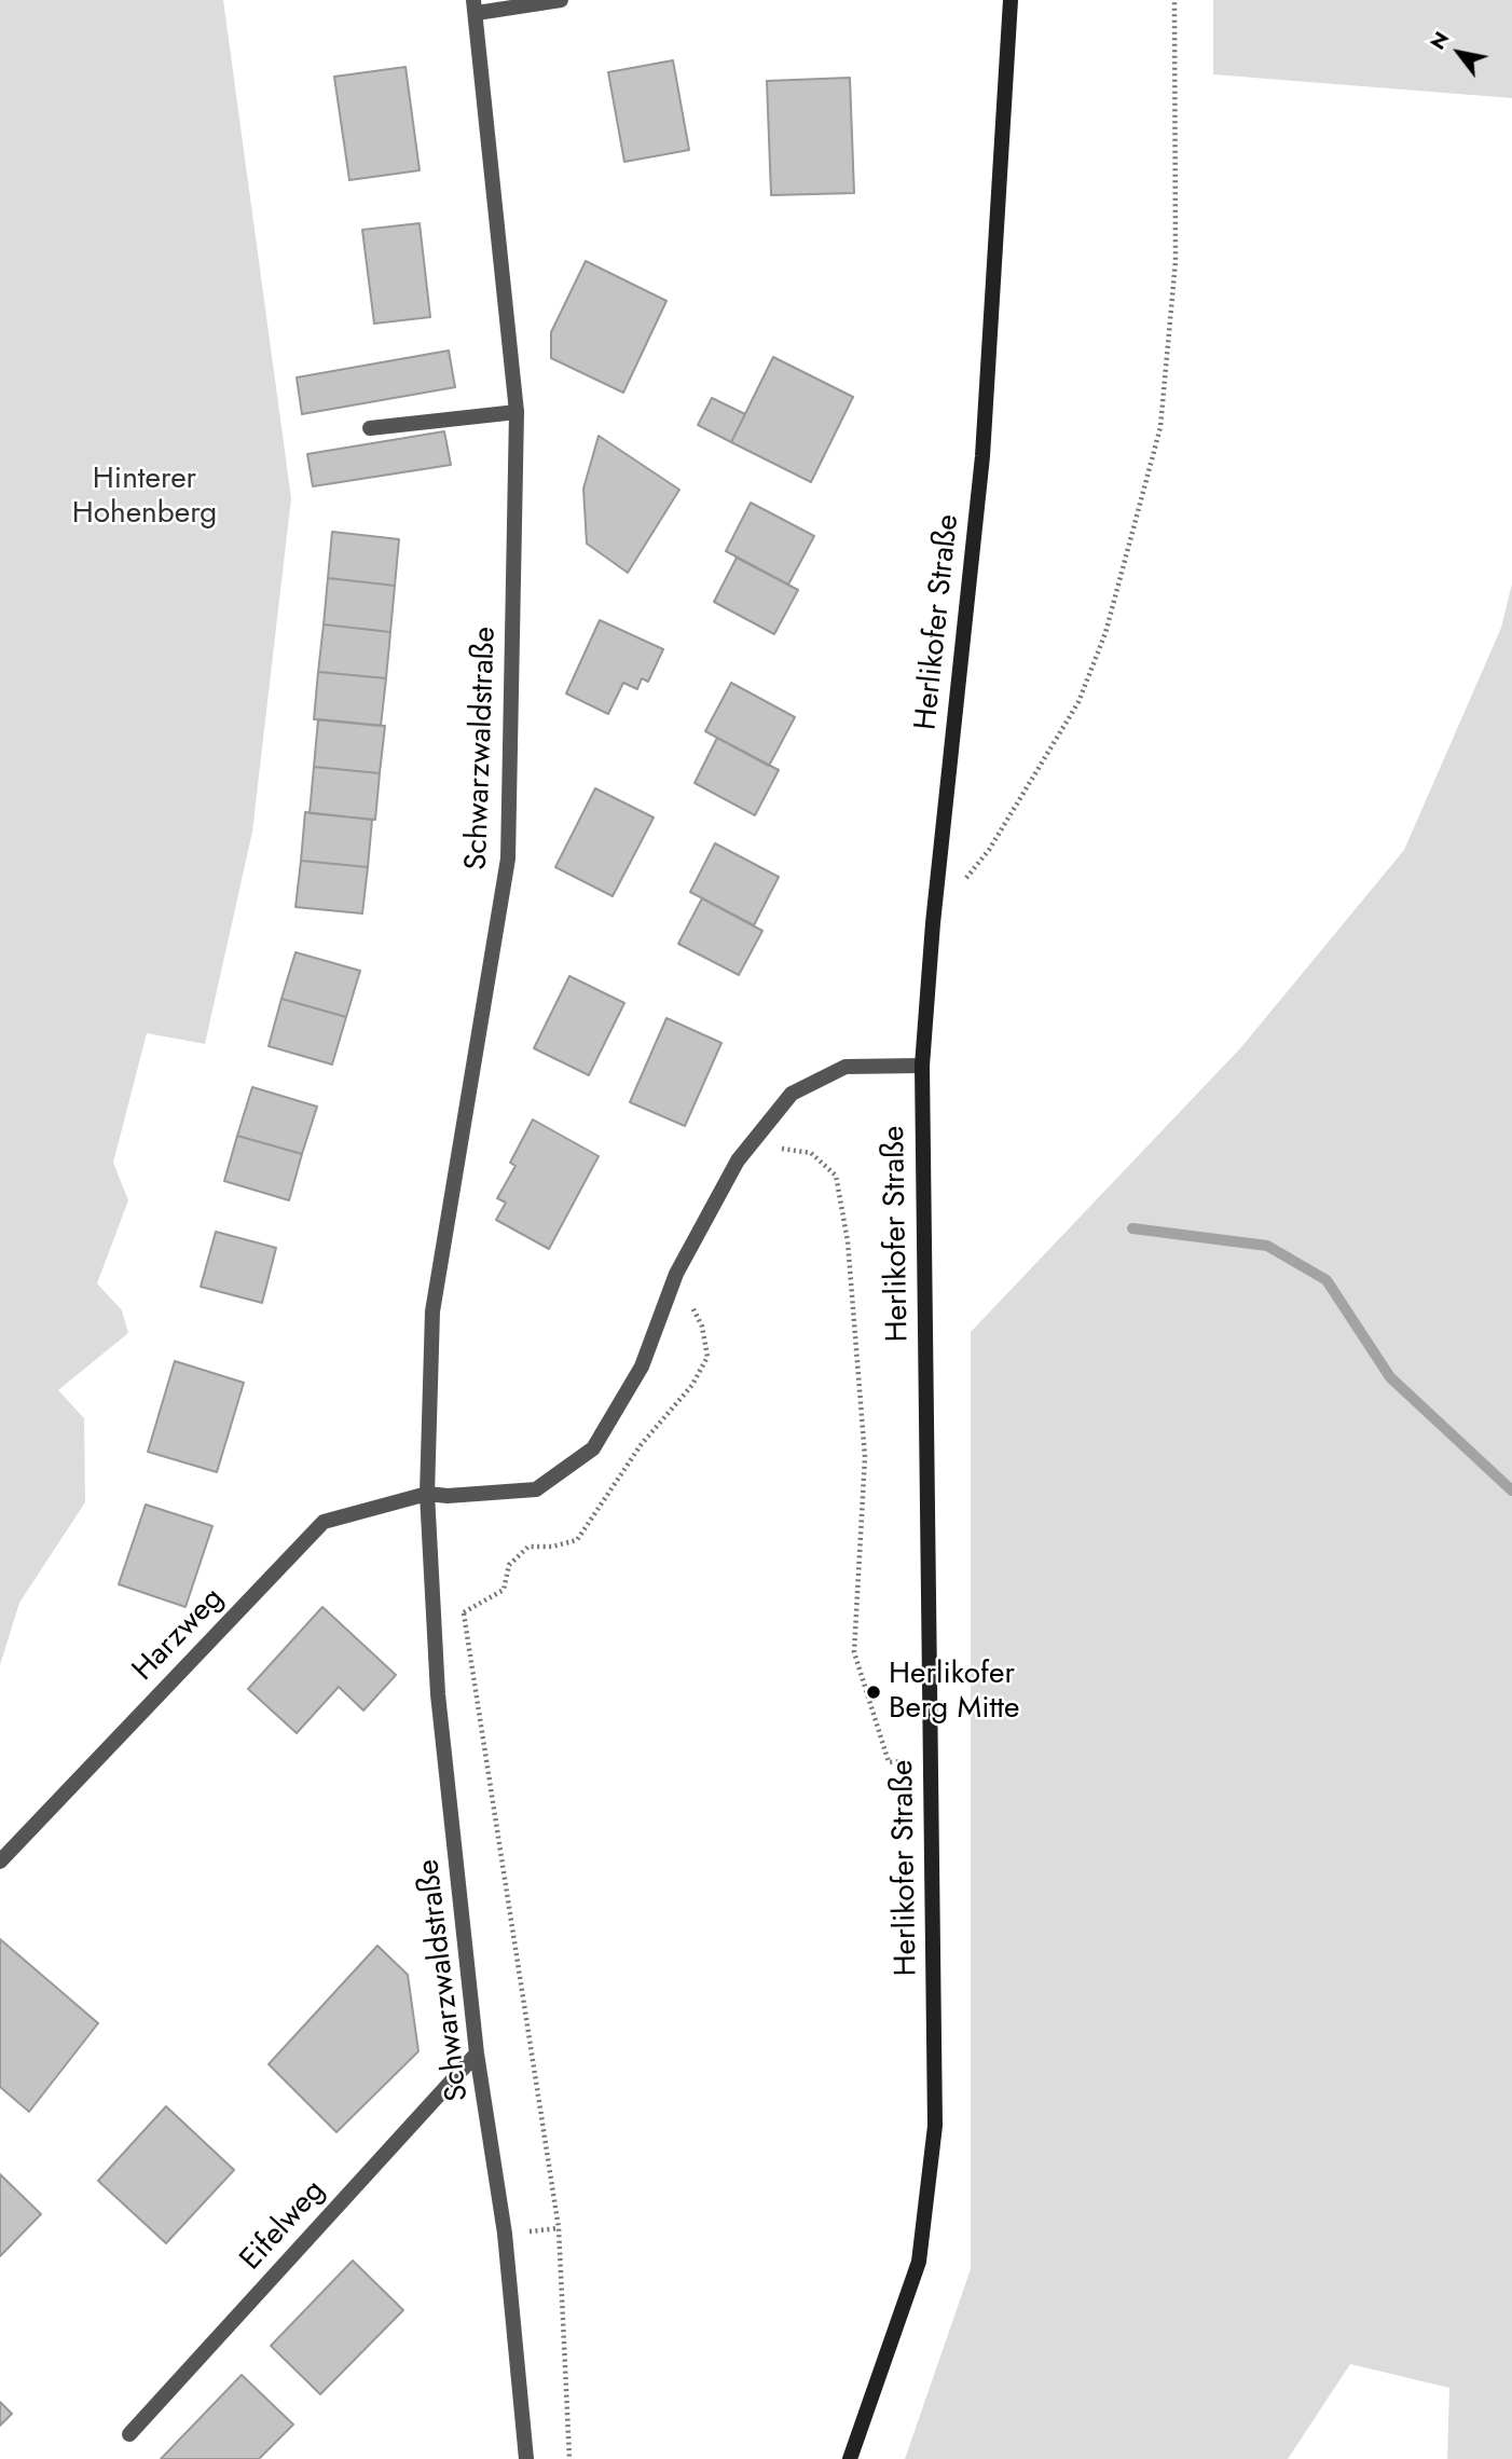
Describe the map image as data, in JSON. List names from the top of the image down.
{
  "streets": {
    "main road": ["Herlikofer Straße"],
    "street": ["Schwarzwaldstraße", "Harzweg", "Eifelweg"]
  },
  "crossings": [
    ["Schwarzwaldstraße", "Harzweg"],
    ["Schwarzwaldstraße", "Eifelweg"]
  ],
  "parks": ["Hinterer Hohenberg"],
  "places": ["Herlikofer Berg Mitte"],
  "north": "top left"
}
